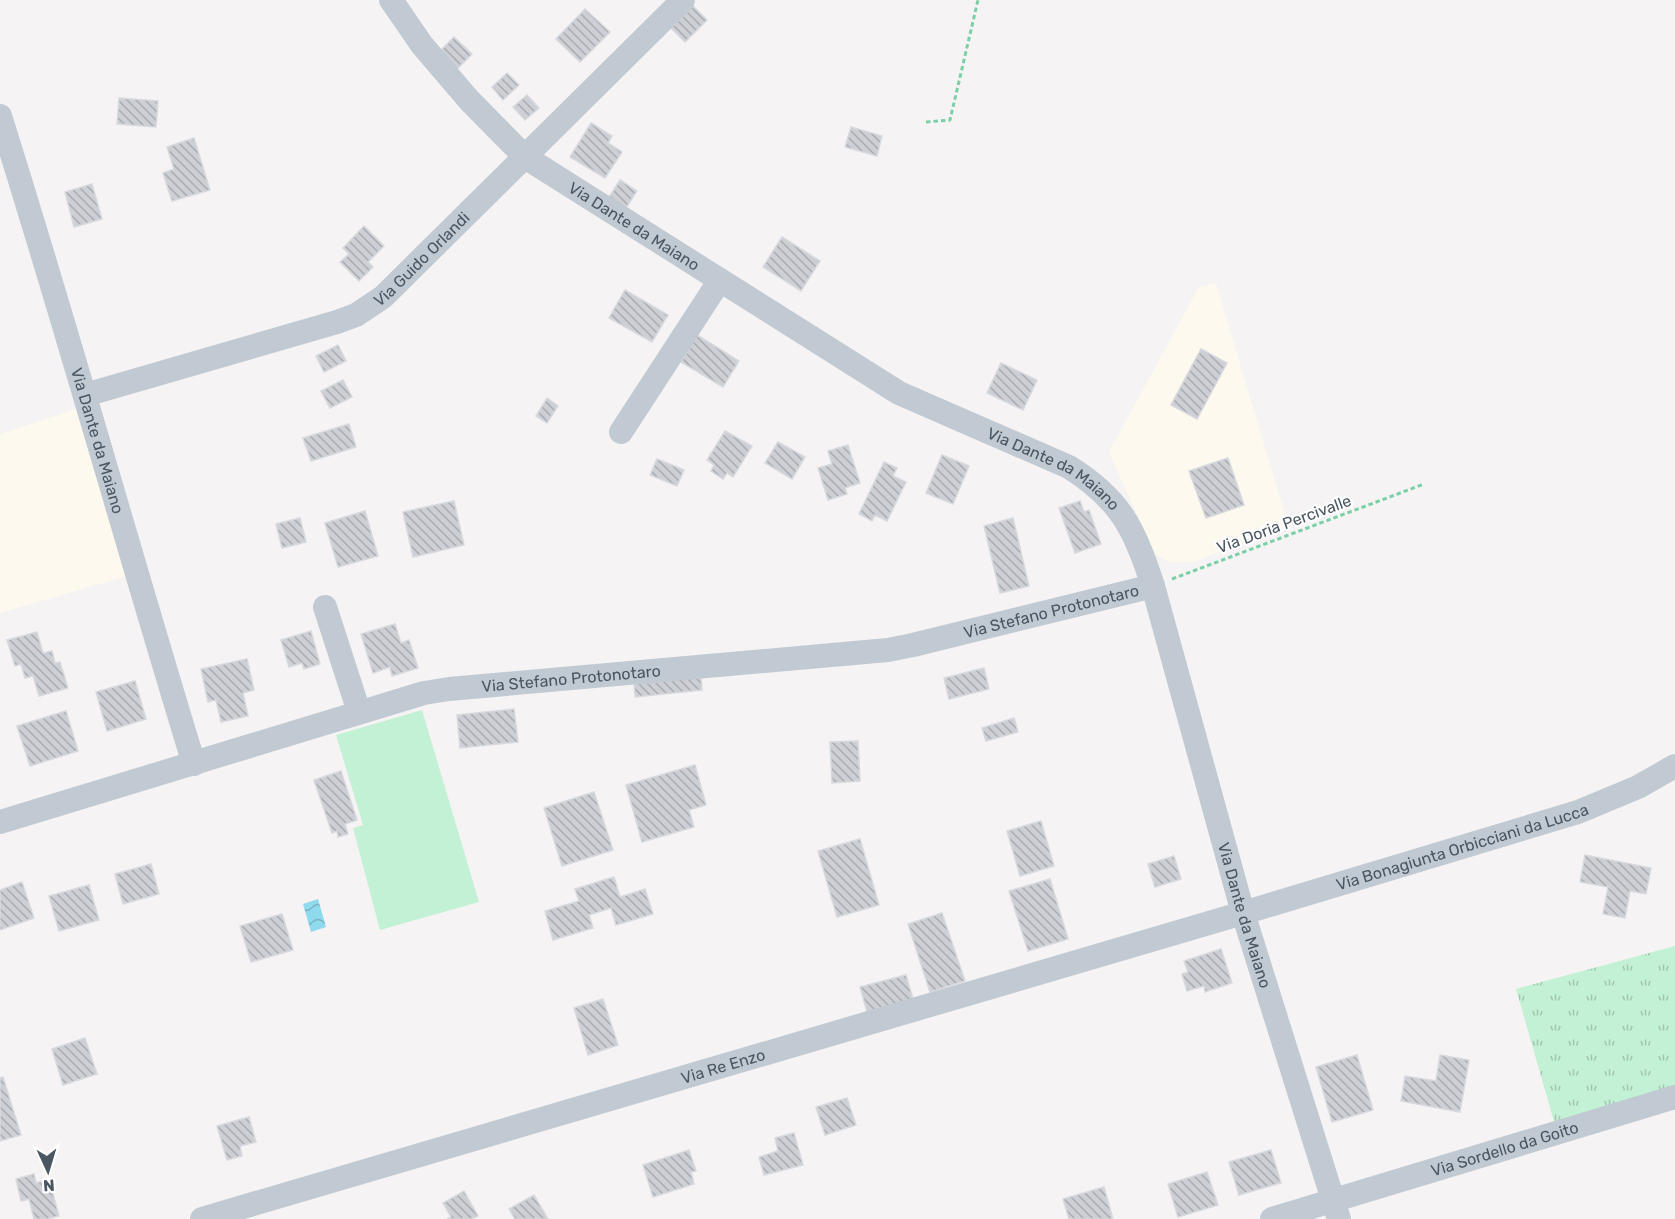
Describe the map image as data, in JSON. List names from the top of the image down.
{
  "streets": {
    "street": [
      "Via Dante da Maiano",
      "Via Guido Orlandi",
      "Via Stefano Protonotaro",
      "Via Bonagiunta Orbicciani da Lucca",
      "Via Re Enzo",
      "Via Sordello da Goito"
    ],
    "path": ["Via Doria Percivalle"]
  },
  "crossings": [
    ["Via Dante da Maiano", "Via Guido Orlandi"],
    ["Via Dante da Maiano", "Via Doria Percivalle"],
    ["Via Dante da Maiano", "Via Stefano Protonotaro"],
    ["Via Dante da Maiano", "Via Bonagiunta Orbicciani da Lucca"],
    ["Via Dante da Maiano", "Via Re Enzo"],
    ["Via Dante da Maiano", "Via Sordello da Goito"],
    ["Via Doria Percivalle", "Via Stefano Protonotaro"],
    ["Via Bonagiunta Orbicciani da Lucca", "Via Re Enzo"]
  ],
  "north": "bottom"
}
